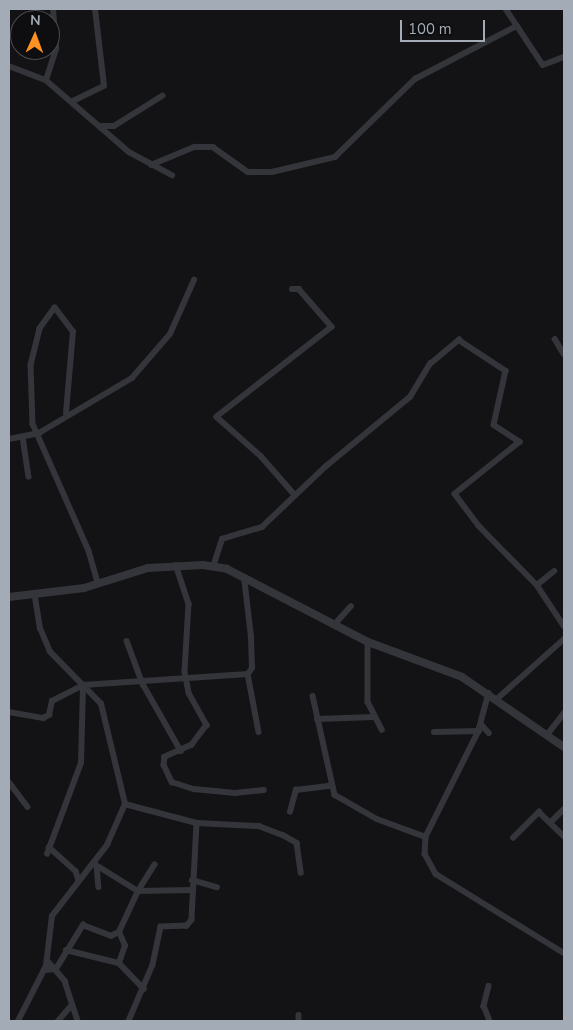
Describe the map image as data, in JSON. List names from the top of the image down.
{
  "scale_bar": "100 m",
  "north": "top"
}
